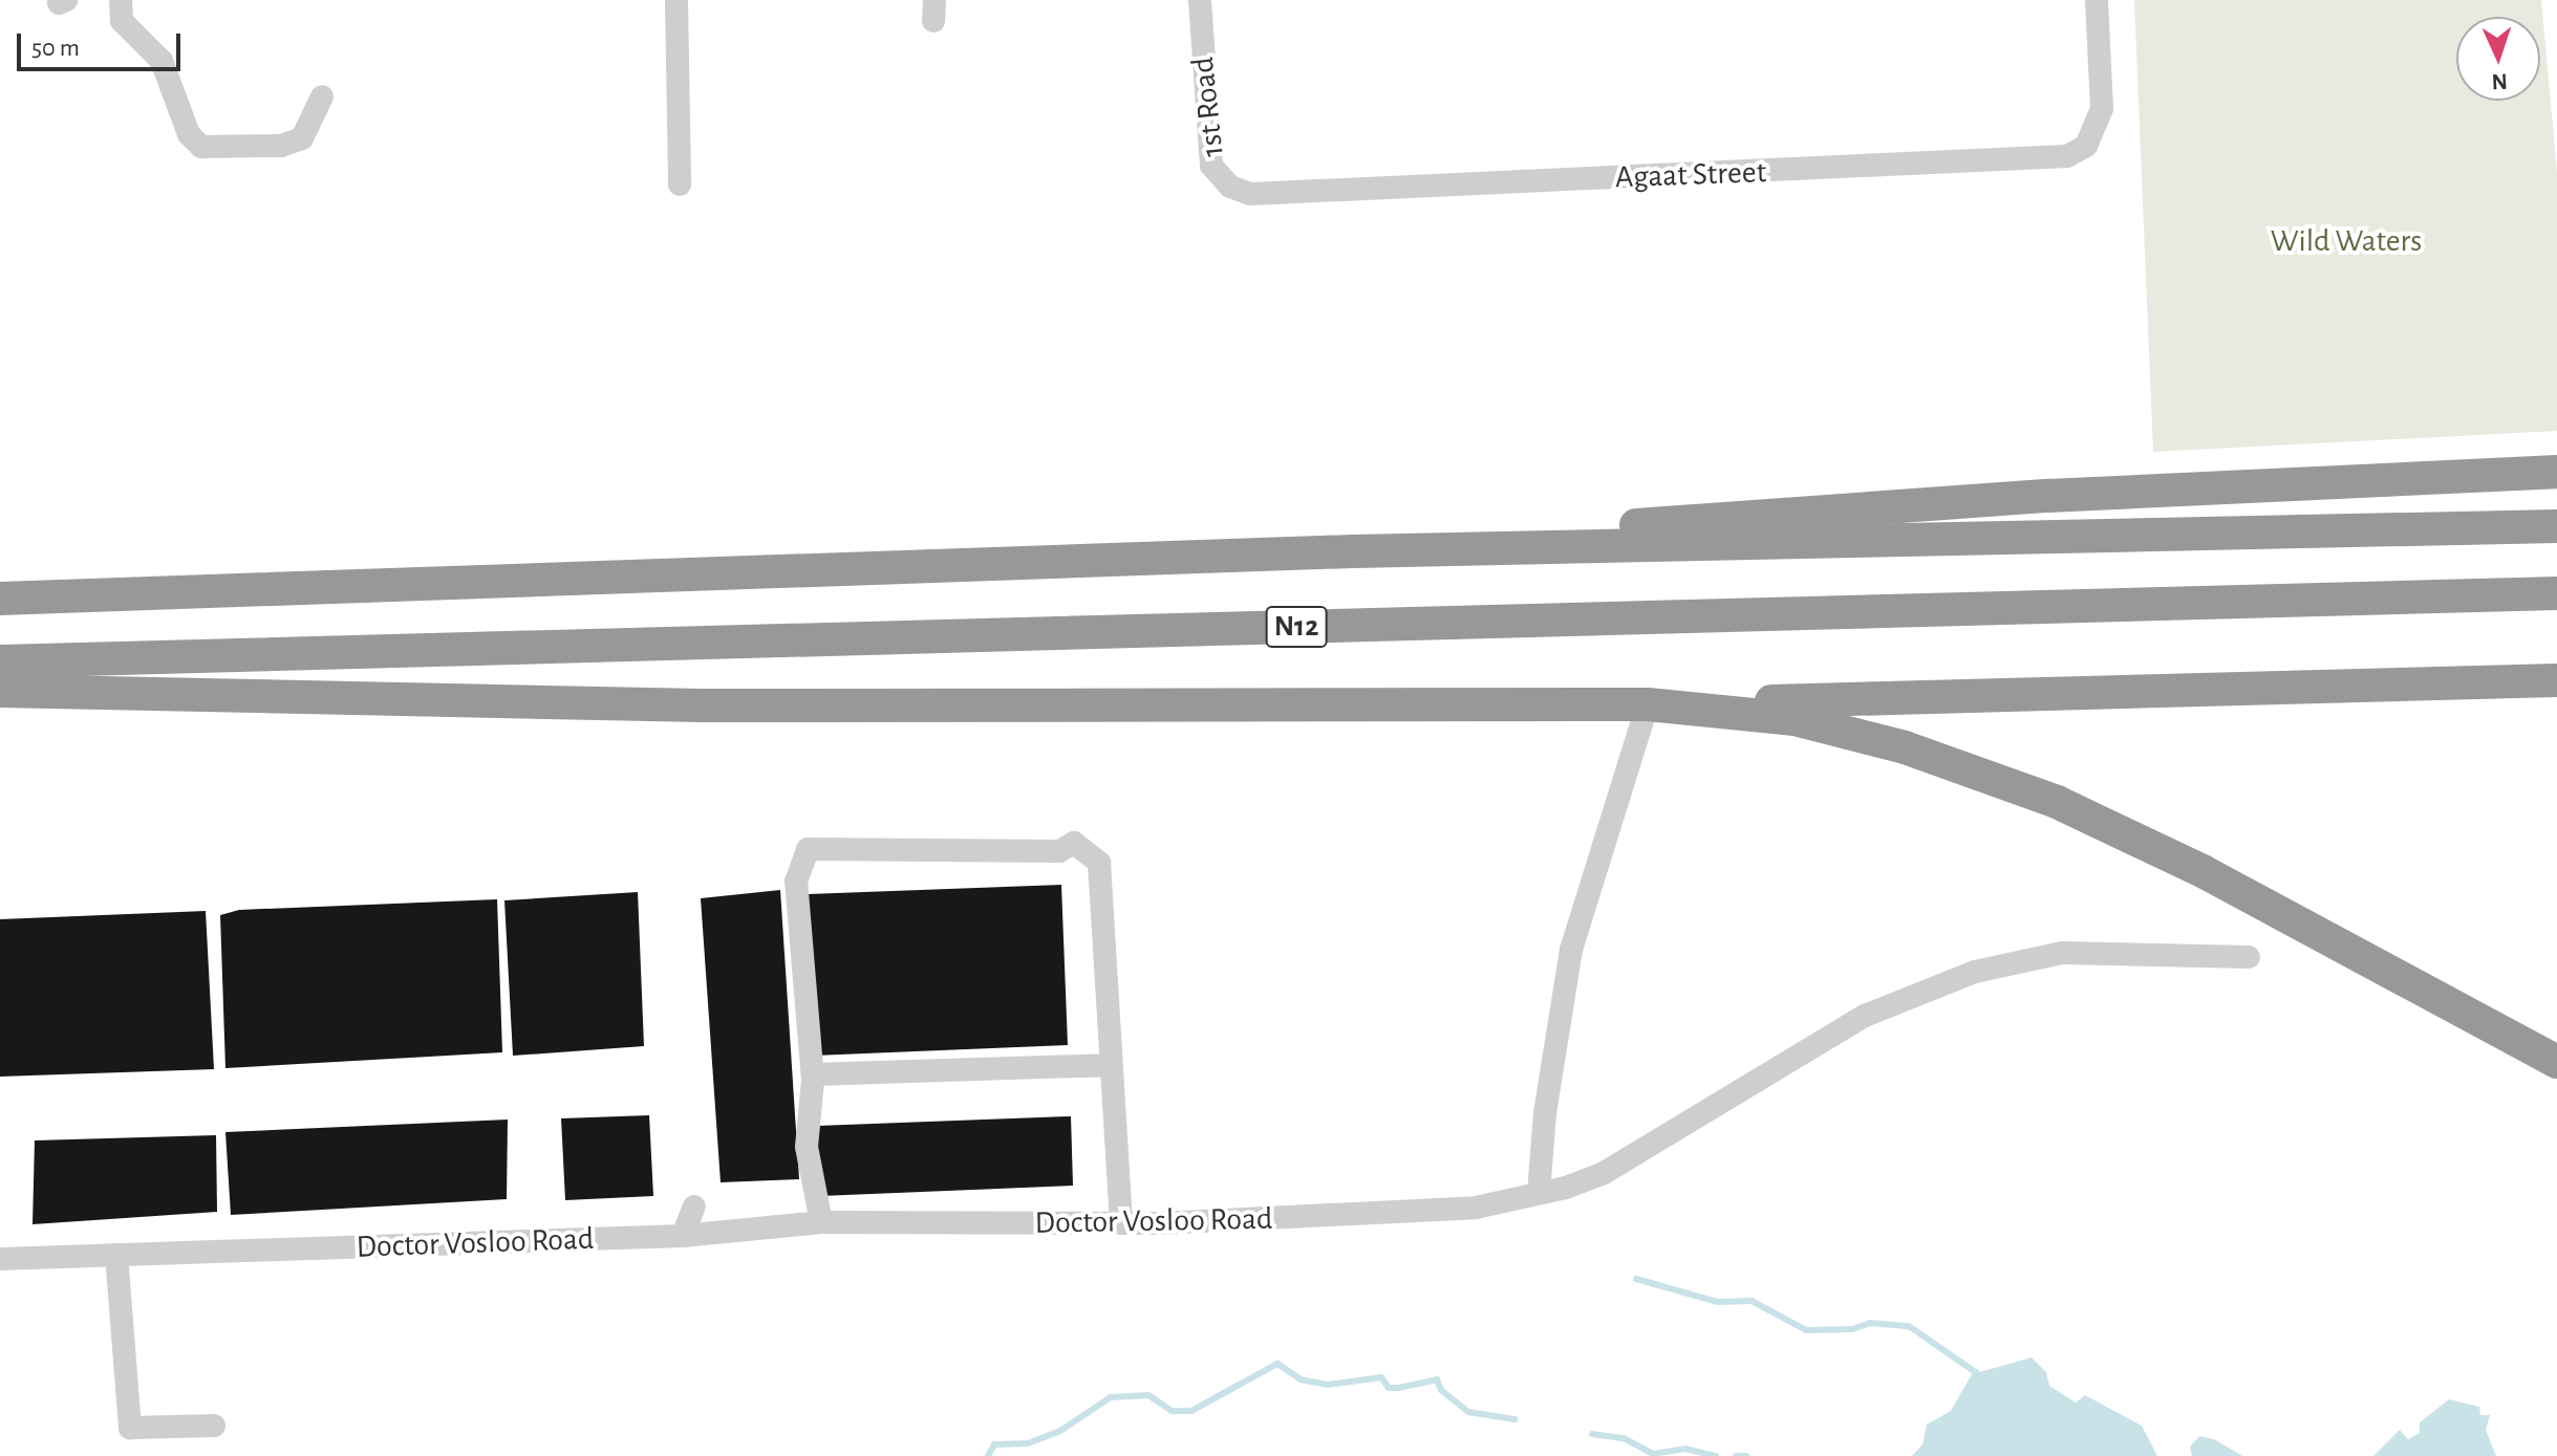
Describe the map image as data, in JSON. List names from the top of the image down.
{
  "streets": {
    "highway": ["N12"],
    "street": ["1st Road", "Agaat Street", "Doctor Vosloo Road"]
  },
  "crossings": [
    ["1st Road", "Agaat Street"]
  ],
  "parks": ["Wild Waters"],
  "scale_bar": "50 m",
  "north": "bottom"
}
